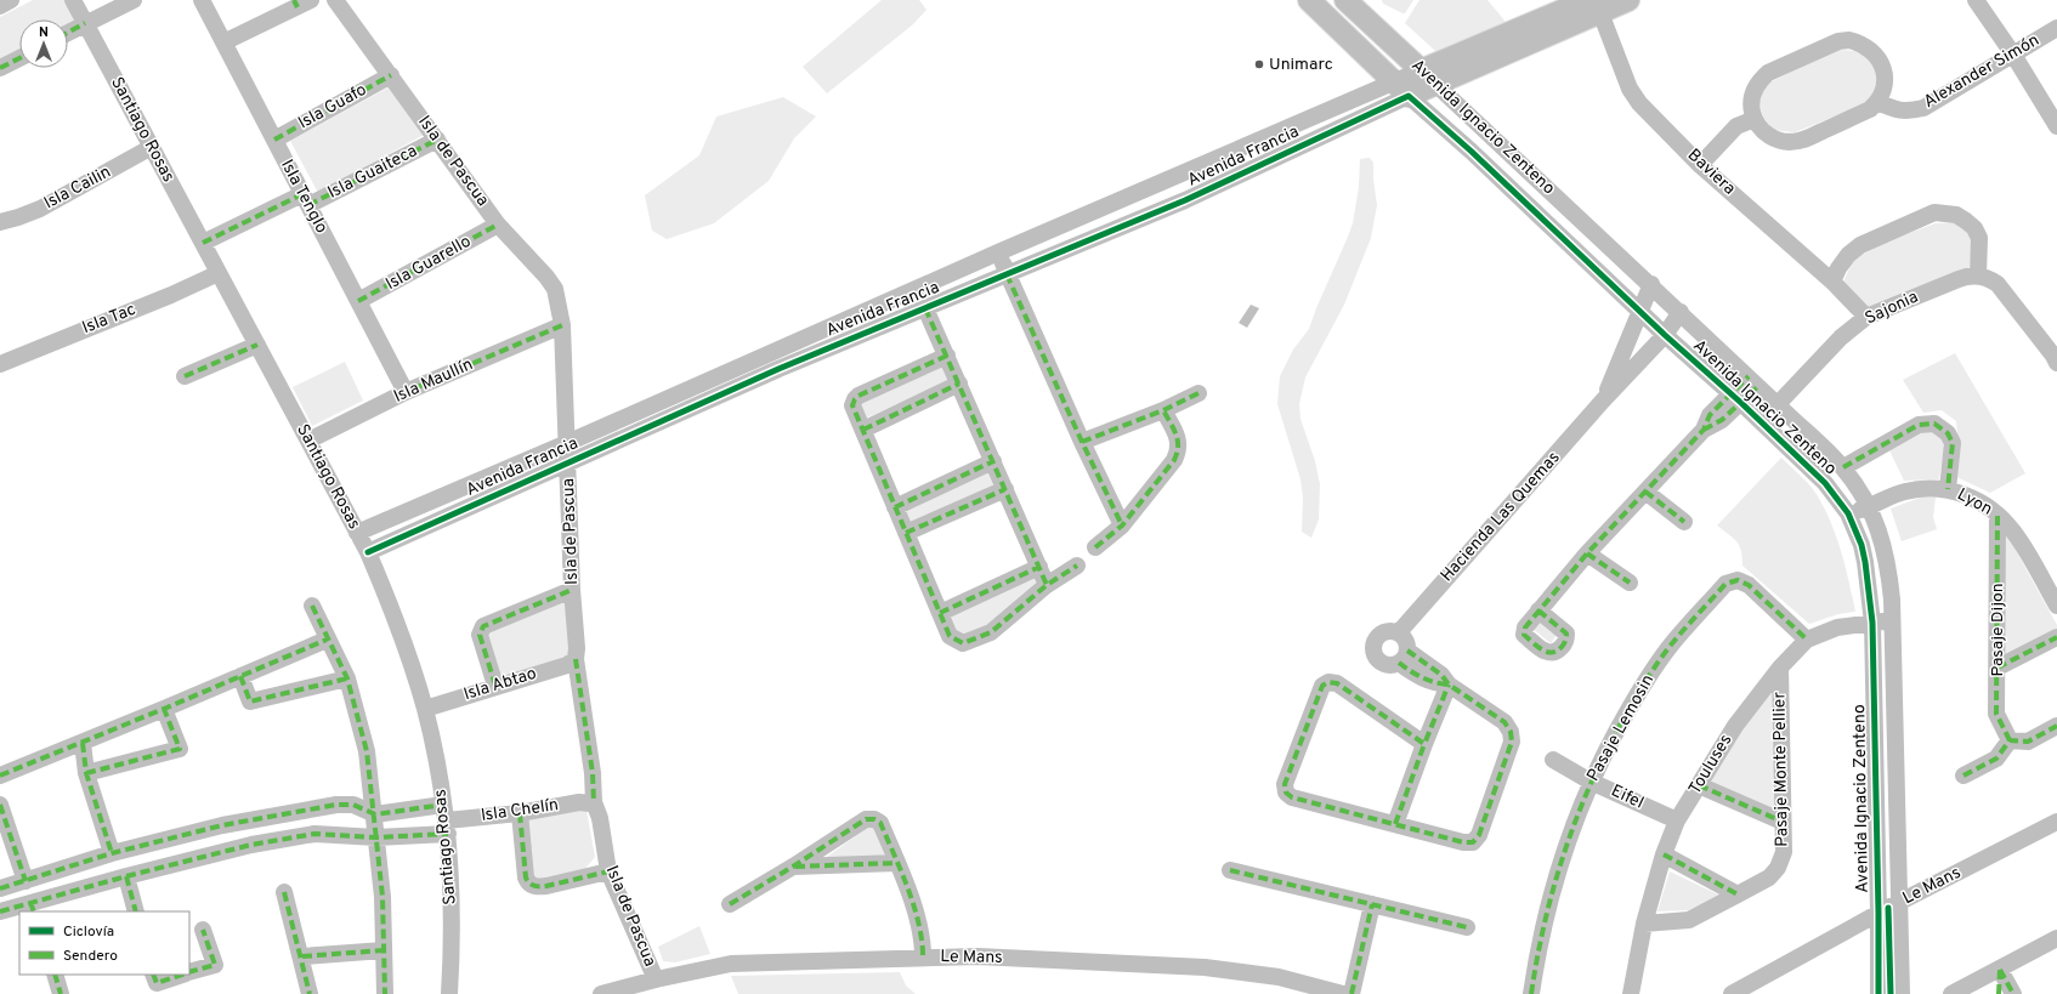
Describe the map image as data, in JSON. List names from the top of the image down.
{
  "streets": {
    "main road": ["Avenida Ignacio Zenteno", "Avenida Francia"],
    "street": [
      "Alexander Simón",
      "Isla Guafo",
      "Santiago Rosas",
      "Isla de Pascua",
      "Isla Guaiteca",
      "Baviera",
      "Isla Cailin",
      "Isla Tenglo",
      "Isla Guarello",
      "Sajonia",
      "Isla Tac",
      "Isla Maullín",
      "Lyon",
      "Hacienda Las Quemas",
      "Pasaje Dijon",
      "Isla Abtao",
      "Pasaje Lemosin",
      "Touluses",
      "Pasaje Monte Pellier",
      "Eifel",
      "Isla Chelín",
      "Le Mans"
    ]
  },
  "crossings": [
    ["Isla Guafo", "Isla de Pascua"],
    ["Isla Guafo", "Isla Tenglo"],
    ["Avenida Ignacio Zenteno", "Avenida Francia"],
    ["Avenida Ignacio Zenteno", "Sajonia"],
    ["Avenida Ignacio Zenteno", "Lyon"],
    ["Avenida Ignacio Zenteno", "Hacienda Las Quemas"],
    ["Avenida Ignacio Zenteno", "Touluses"],
    ["Avenida Ignacio Zenteno", "Le Mans"],
    ["Santiago Rosas", "Avenida Francia"],
    ["Santiago Rosas", "Isla Guaiteca"],
    ["Santiago Rosas", "Isla Cailin"],
    ["Santiago Rosas", "Isla Tac"],
    ["Santiago Rosas", "Isla Maullín"],
    ["Santiago Rosas", "Isla Abtao"],
    ["Santiago Rosas", "Isla Chelín"],
    ["Avenida Francia", "Isla de Pascua"],
    ["Avenida Francia", "Baviera"],
    ["Isla de Pascua", "Isla Guaiteca"],
    ["Isla de Pascua", "Isla Guarello"],
    ["Isla de Pascua", "Isla Maullín"],
    ["Isla de Pascua", "Isla Abtao"],
    ["Isla de Pascua", "Isla Chelín"],
    ["Isla de Pascua", "Le Mans"],
    ["Isla Guaiteca", "Isla Tenglo"],
    ["Baviera", "Sajonia"],
    ["Isla Tenglo", "Isla Guarello"],
    ["Isla Tenglo", "Isla Maullín"],
    ["Lyon", "Pasaje Dijon"],
    ["Pasaje Lemosin", "Touluses"],
    ["Pasaje Lemosin", "Eifel"],
    ["Touluses", "Pasaje Monte Pellier"],
    ["Touluses", "Eifel"]
  ],
  "places": ["Unimarc"],
  "legend": ["Ciclovía", "Sendero"],
  "north": "top"
}
